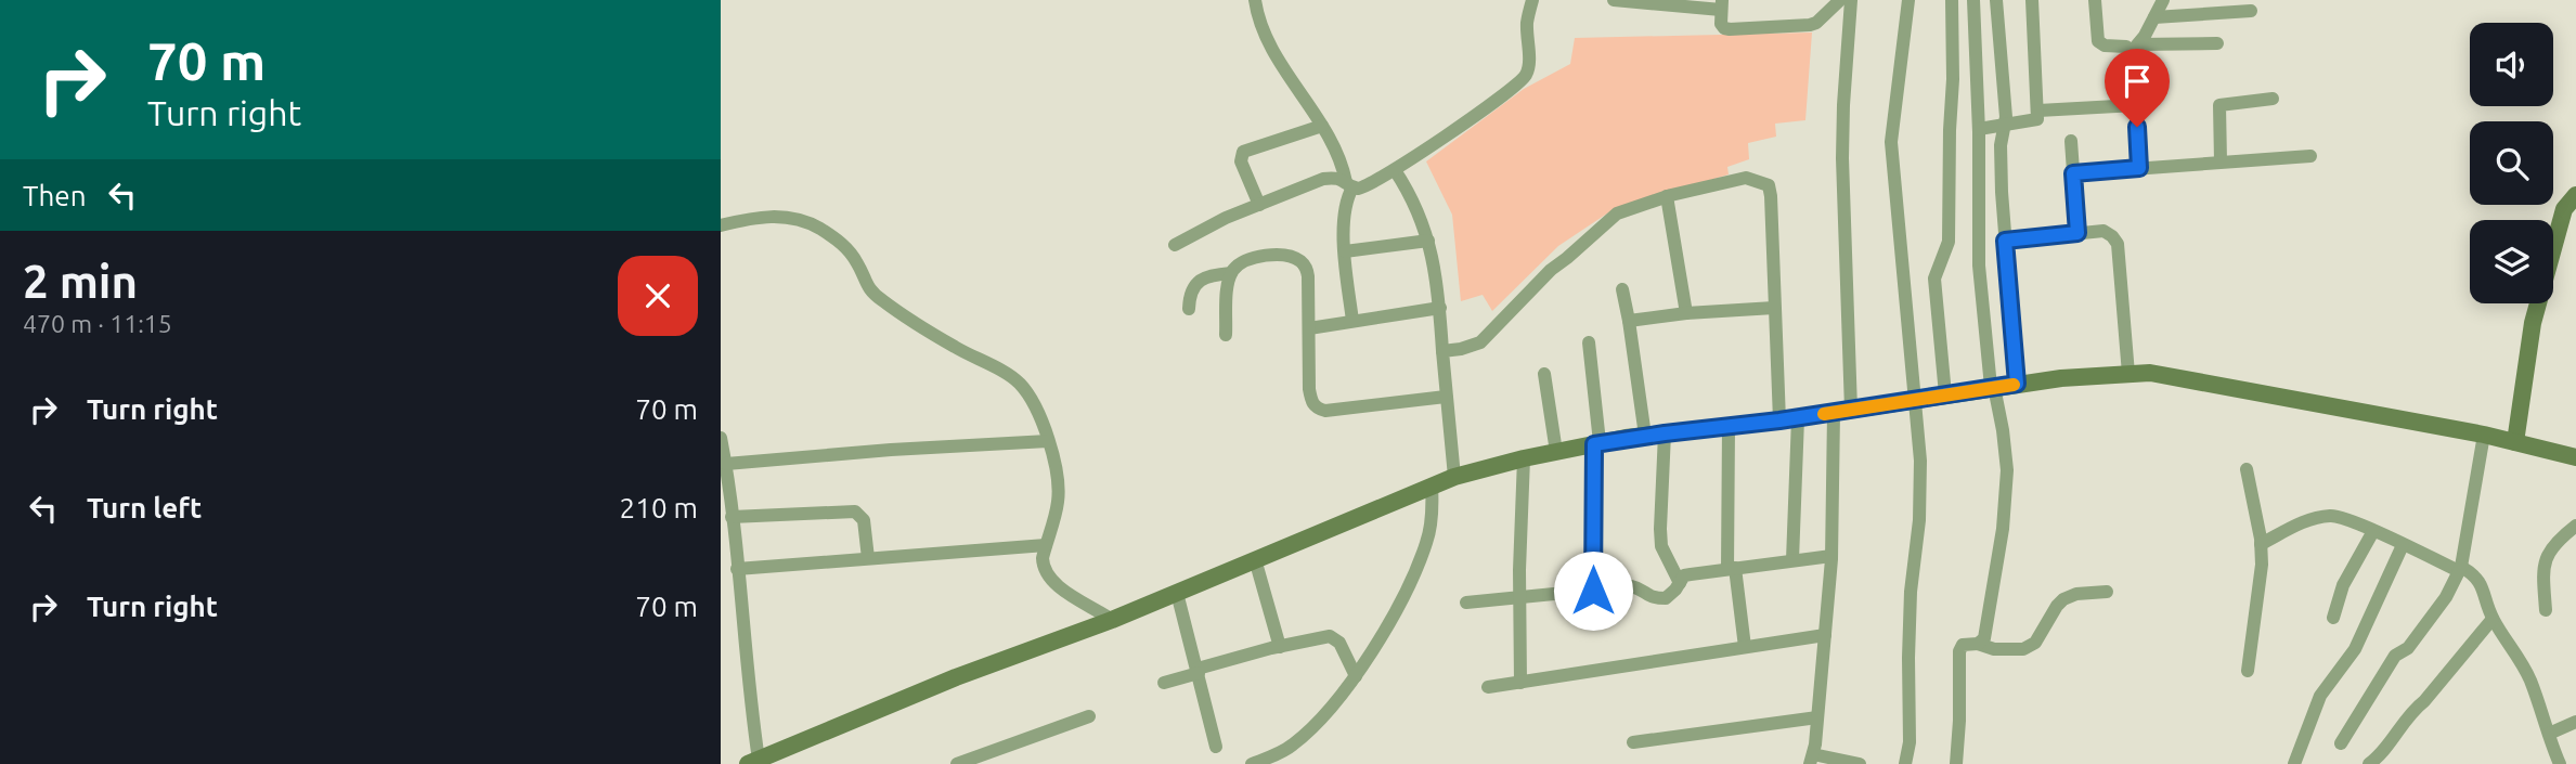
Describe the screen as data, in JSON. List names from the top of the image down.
{
  "page": {
    "turn": ["70 m", "Turn right"],
    "then": "Then",
    "heading": ["2 min", "470 m · 11:15"],
    "list": [
      {
        "name": "Turn right",
        "value": "70 m"
      },
      {
        "name": "Turn left",
        "value": "210 m"
      },
      {
        "name": "Turn right",
        "value": "70 m"
      }
    ]
  }
}
